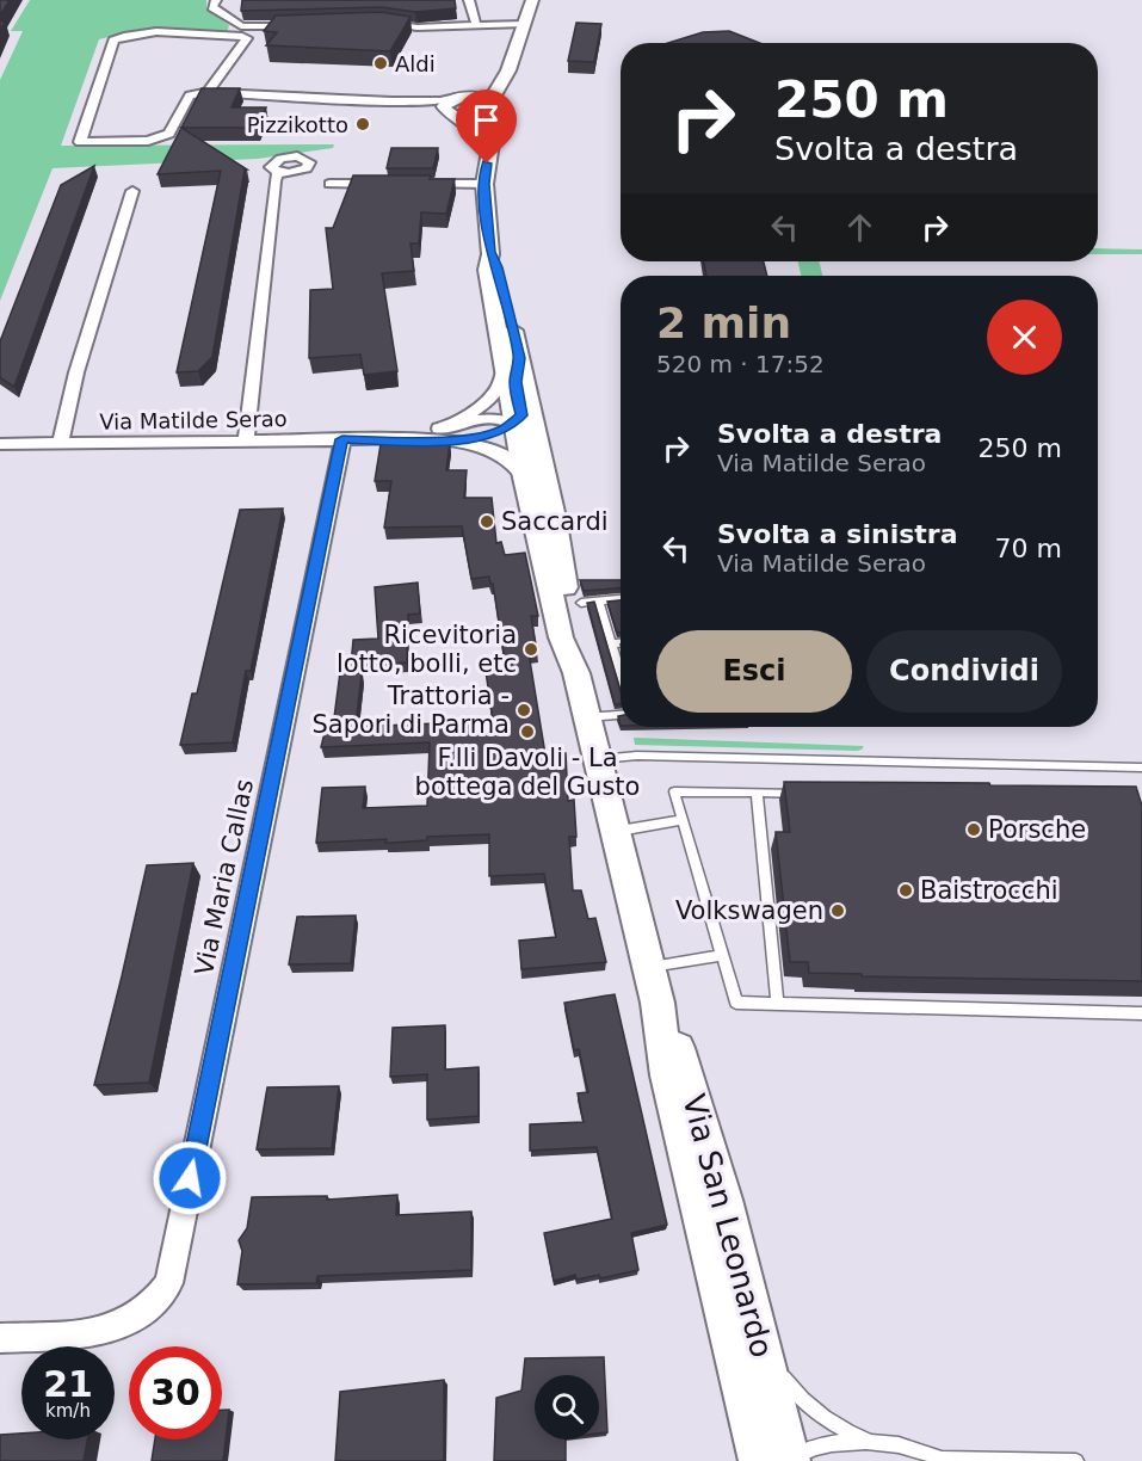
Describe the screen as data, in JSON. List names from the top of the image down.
{
  "streets": {
    "main road": ["Via San Leonardo"],
    "street": ["Via Matilde Serao", "Via Maria Callas"]
  },
  "crossings": [
    ["Via Matilde Serao", "Via Maria Callas"],
    ["Via Matilde Serao", "Via San Leonardo"]
  ],
  "places": [
    "Aldi",
    "Pizzikotto",
    "Saccardi",
    "Ricevitoria lotto, bolli, etc",
    "Trattoria - Sapori di Parma",
    "F.lli Davoli - La bottega del Gusto",
    "Porsche",
    "Baistrocchi",
    "Volkswagen"
  ],
  "page": {
    "turn": ["250 m", "Svolta a destra"],
    "heading": ["2 min", "520 m · 17:52"],
    "list": [
      {
        "name": "Svolta a destra",
        "note": "Via Matilde Serao",
        "value": "250 m"
      },
      {
        "name": "Svolta a sinistra",
        "note": "Via Matilde Serao",
        "value": "70 m"
      }
    ],
    "buttons": ["Esci", "Condividi"],
    "speed": "21 km/h",
    "limit": "30"
  }
}
